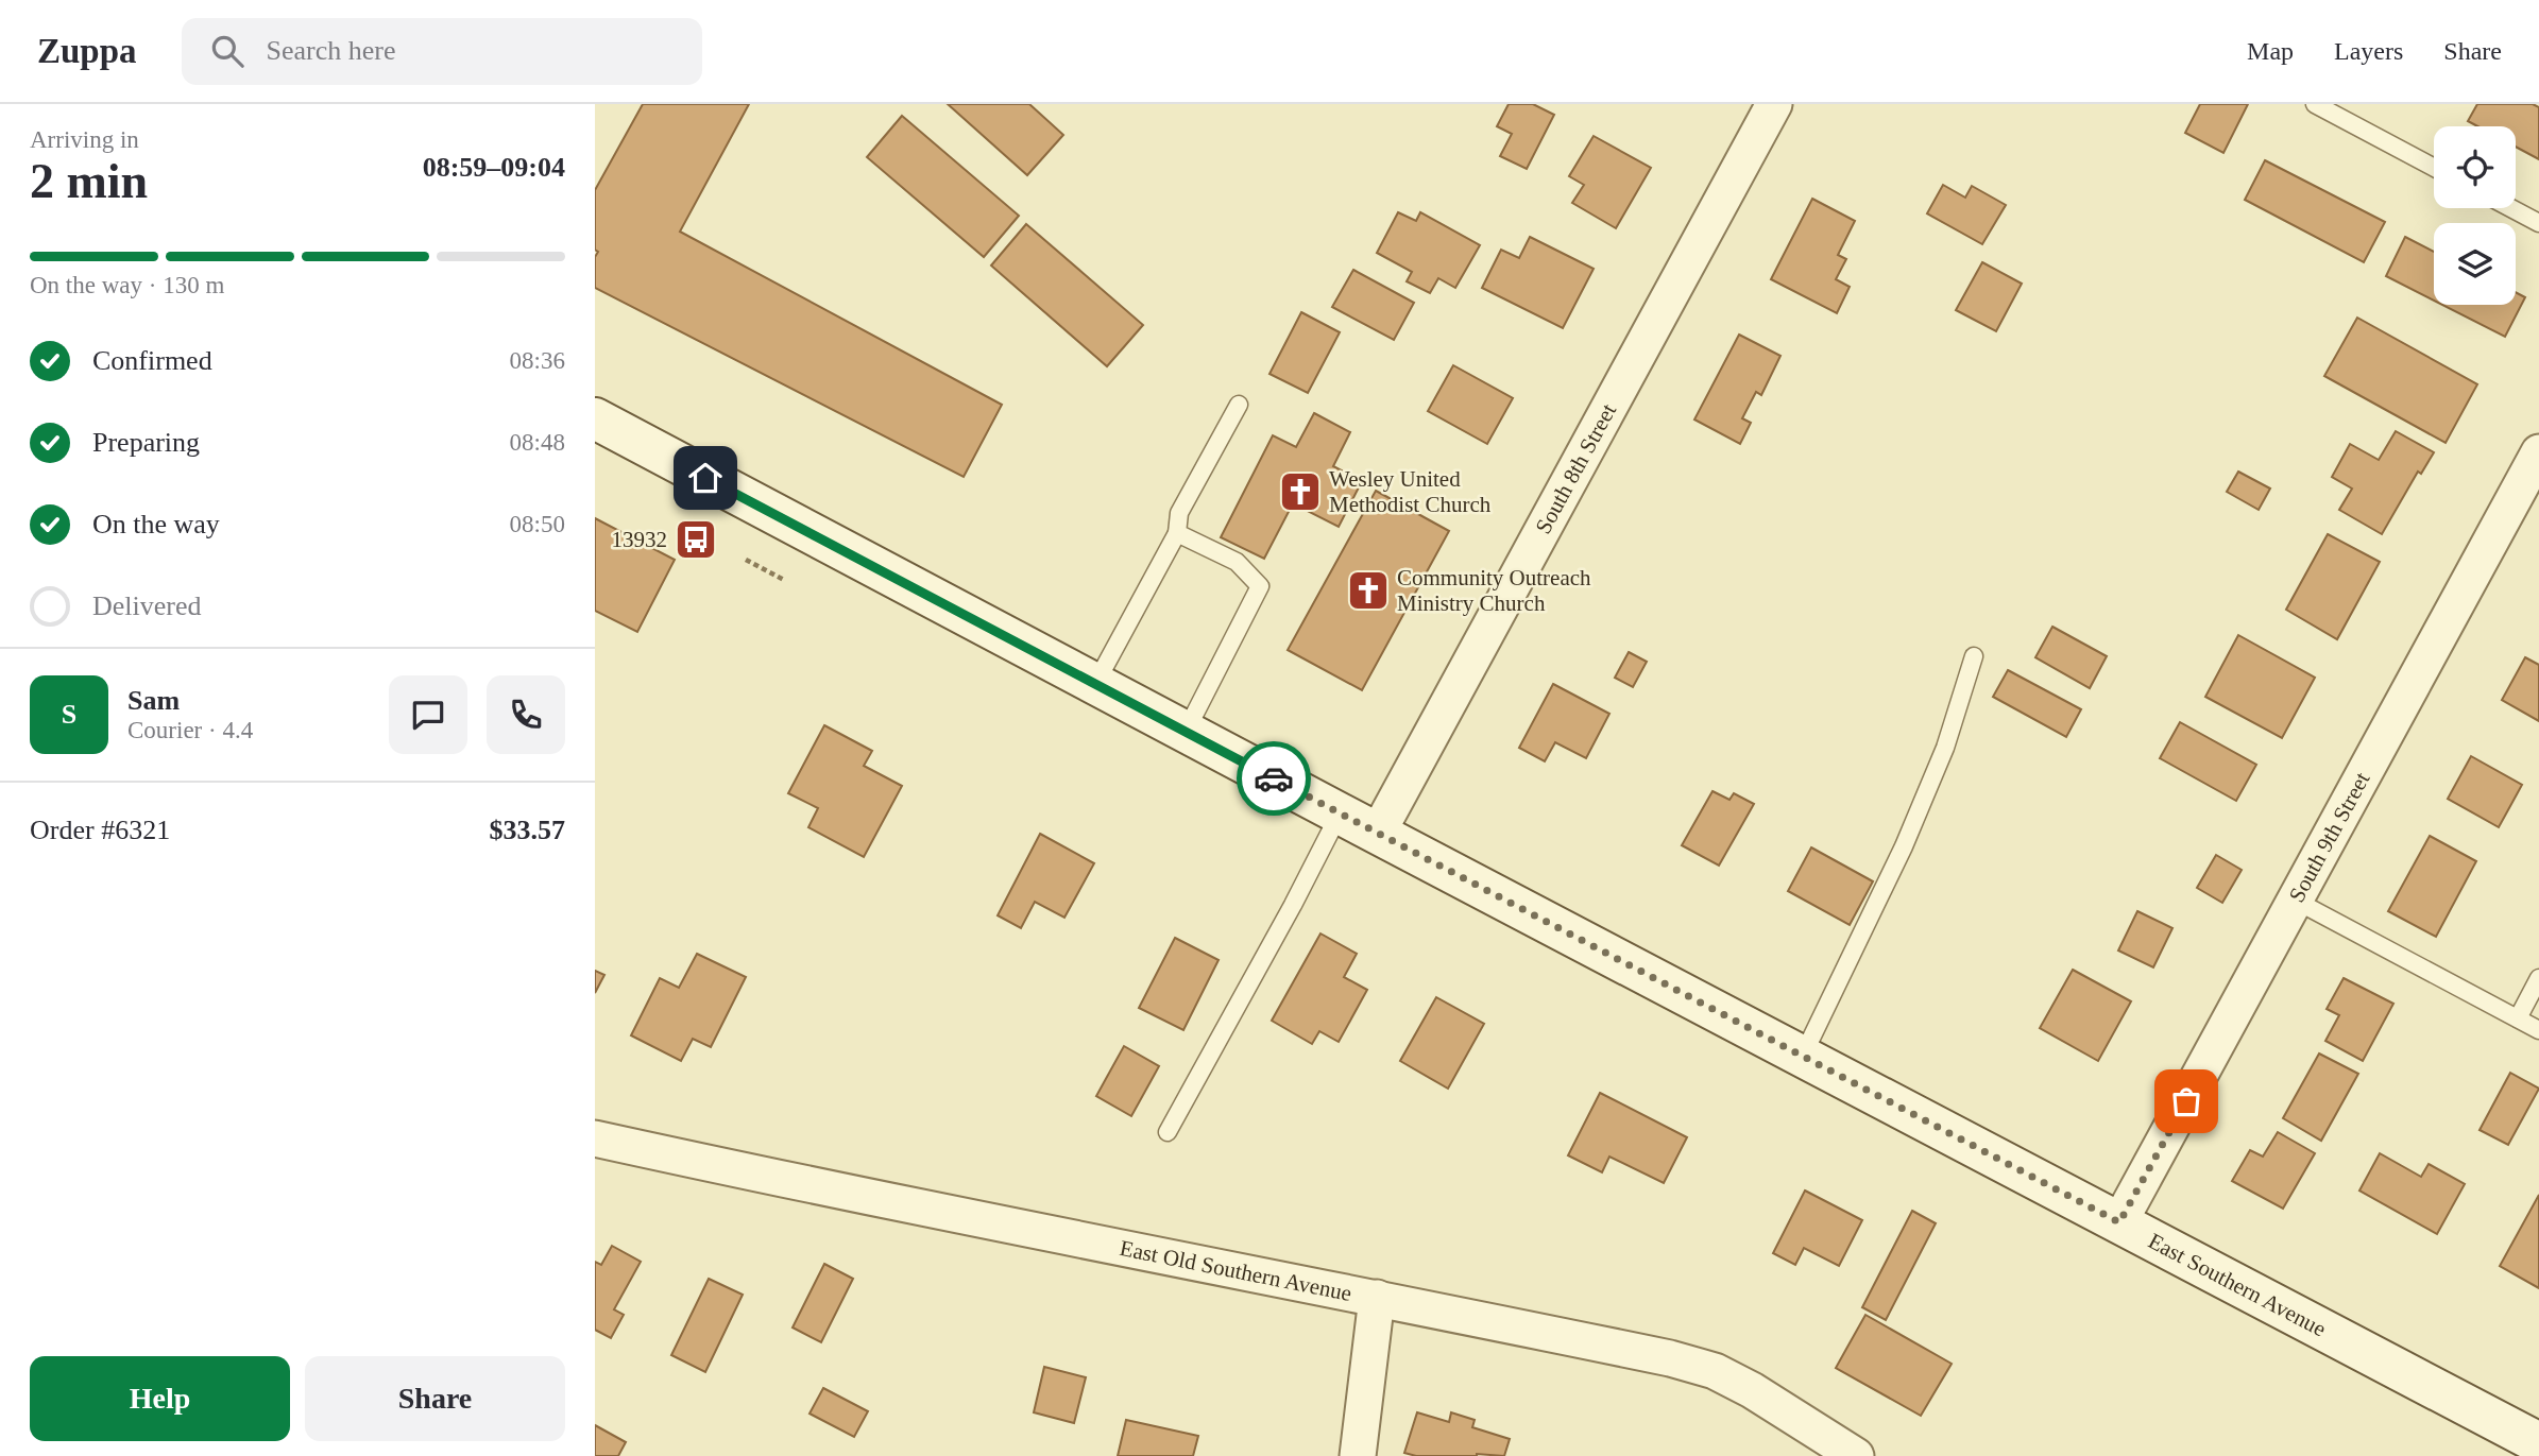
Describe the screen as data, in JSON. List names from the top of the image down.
{
  "streets": {
    "main road": ["East Southern Avenue"],
    "street": ["South 8th Street", "South 9th Street", "East Old Southern Avenue"]
  },
  "crossings": [
    ["South 8th Street", "East Southern Avenue"],
    ["South 9th Street", "East Southern Avenue"]
  ],
  "places": {
    "church": ["Wesley United Methodist Church", "Community Outreach Ministry Church"],
    "bus stop": ["13932"]
  },
  "page": {
    "header": "Zuppa",
    "search": "Search here",
    "nav": ["Map", "Layers", "Share"],
    "heading": ["2 min", "Arriving in", "08:59–09:04"],
    "panel": [
      "Sam",
      "Courier · 4.4",
      "Order #6321",
      "$33.57"
    ],
    "bar": "On the way · 130 m",
    "list": [
      ["Confirmed", "08:36"],
      ["Preparing", "08:48"],
      ["On the way", "08:50"],
      "Delivered"
    ],
    "round": "S",
    "buttons": ["Help", "Share"]
  }
}
